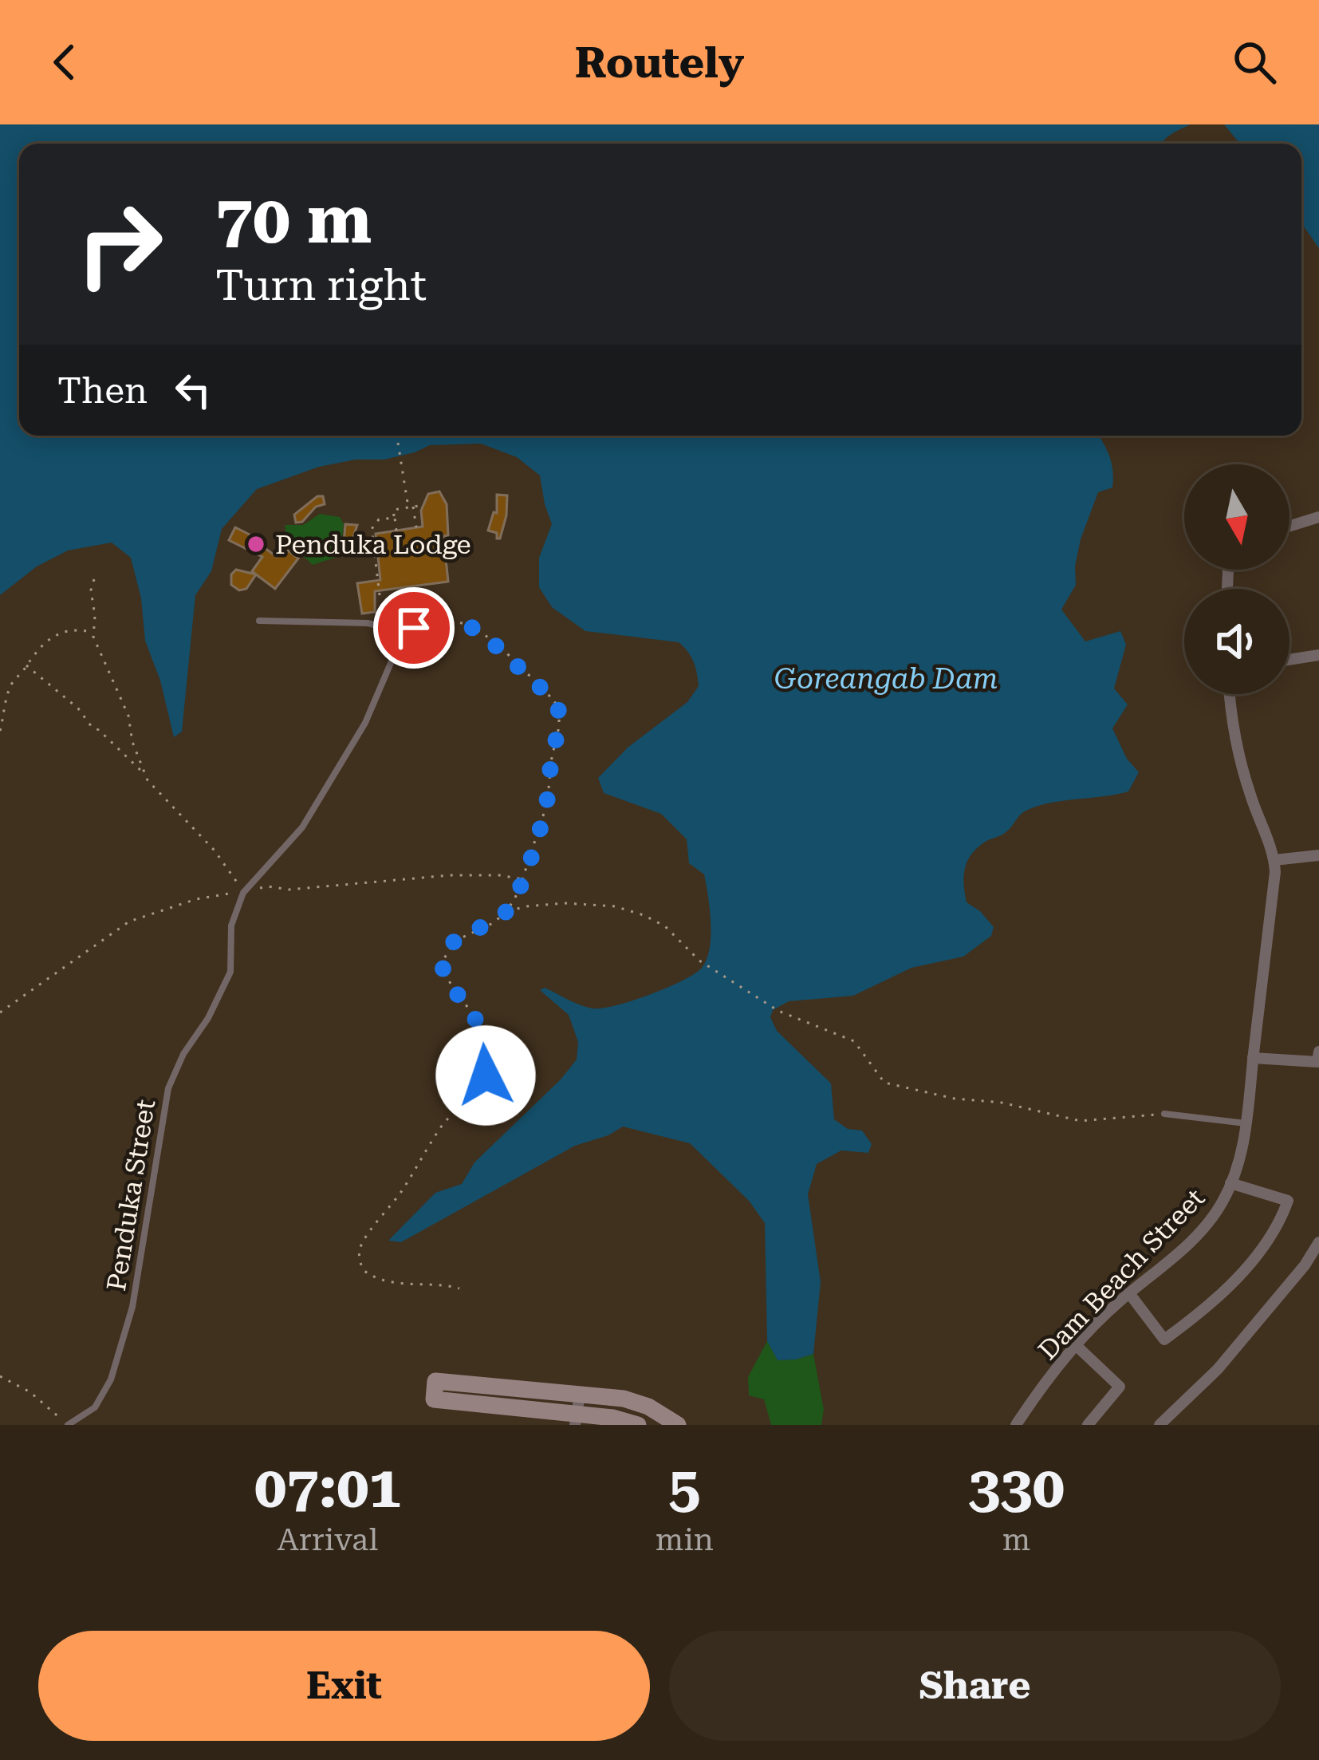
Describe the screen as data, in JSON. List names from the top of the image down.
{
  "streets": {
    "street": ["Dam Beach Street"],
    "lane": ["Penduka Street"]
  },
  "water": ["Goreangab Dam"],
  "places": ["Penduka Lodge"],
  "north": "bottom",
  "page": {
    "header": "Routely",
    "turn": ["70 m", "Turn right"],
    "then": "Then",
    "eta": [
      "07:01",
      "Arrival",
      "5",
      "min",
      "330",
      "m"
    ],
    "buttons": ["Exit", "Share"]
  }
}
